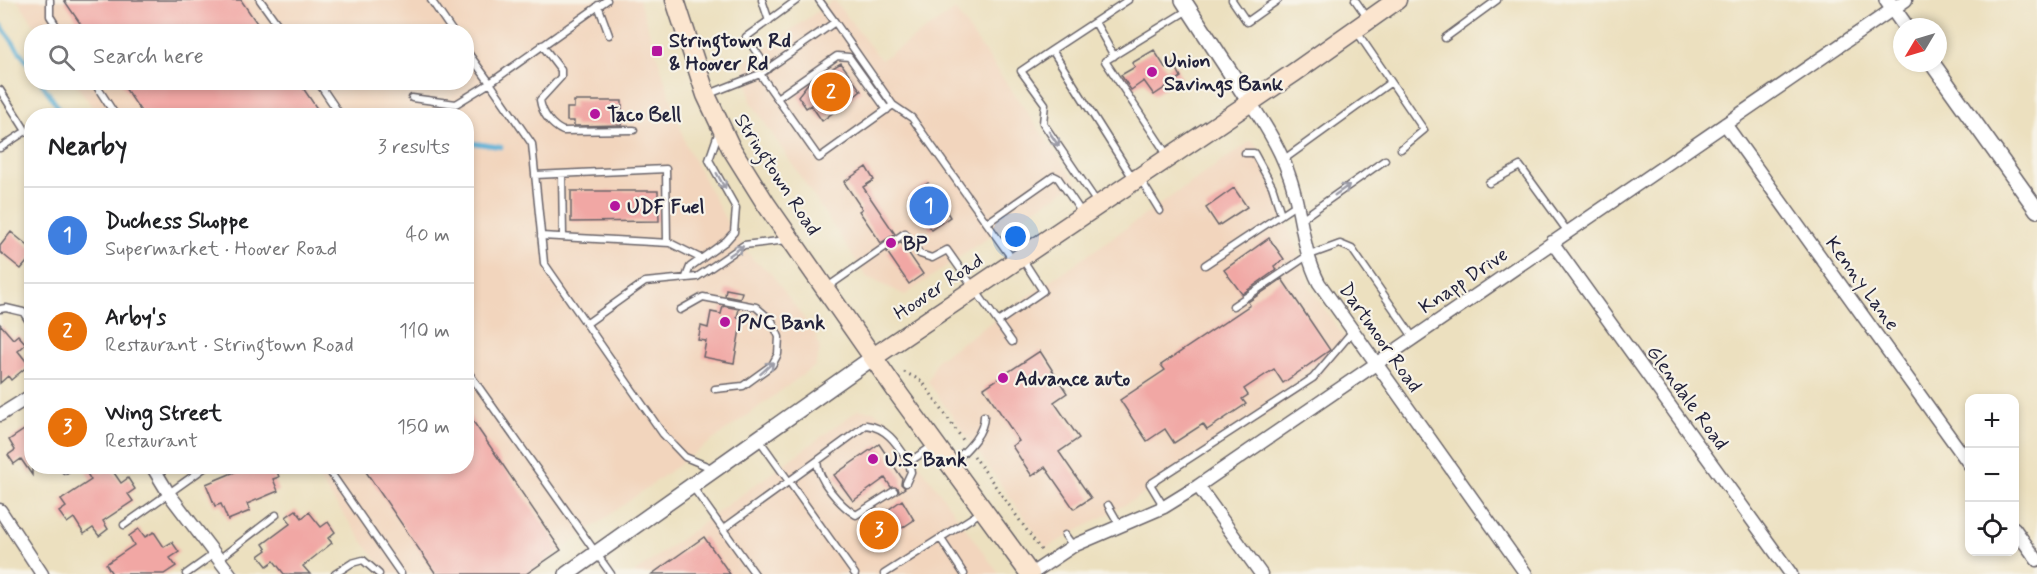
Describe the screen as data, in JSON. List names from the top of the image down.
{
  "streets": {
    "main road": ["Stringtown Road", "Hoover Road"],
    "street": [
      "Knapp Drive",
      "Kenny Lane",
      "Dartmoor Road",
      "Glendale Road"
    ]
  },
  "crossings": [
    ["Stringtown Road", "Knapp Drive"],
    ["Stringtown Road", "Hoover Road"],
    ["Knapp Drive", "Kenny Lane"],
    ["Knapp Drive", "Dartmoor Road"],
    ["Knapp Drive", "Glendale Road"],
    ["Hoover Road", "Dartmoor Road"]
  ],
  "places": {
    "transit": ["Stringtown Rd & Hoover Rd"],
    "other": [
      "Union Savings Bank",
      "Taco Bell",
      "UDF Fuel",
      "BP",
      "PNC Bank",
      "Advance auto",
      "U.S. Bank"
    ]
  },
  "north": "bottom left",
  "page": {
    "search": "Search here",
    "pins": ["2", "1", "3"],
    "heading": ["Nearby", "3 results"],
    "list": [
      {
        "mark": "1",
        "name": "Duchess Shoppe",
        "note": "Supermarket · Hoover Road",
        "value": "40 m"
      },
      {
        "mark": "2",
        "name": "Arby's",
        "note": "Restaurant · Stringtown Road",
        "value": "110 m"
      },
      {
        "mark": "3",
        "name": "Wing Street",
        "note": "Restaurant",
        "value": "150 m"
      }
    ],
    "map_buttons": ["+", "−"]
  }
}
